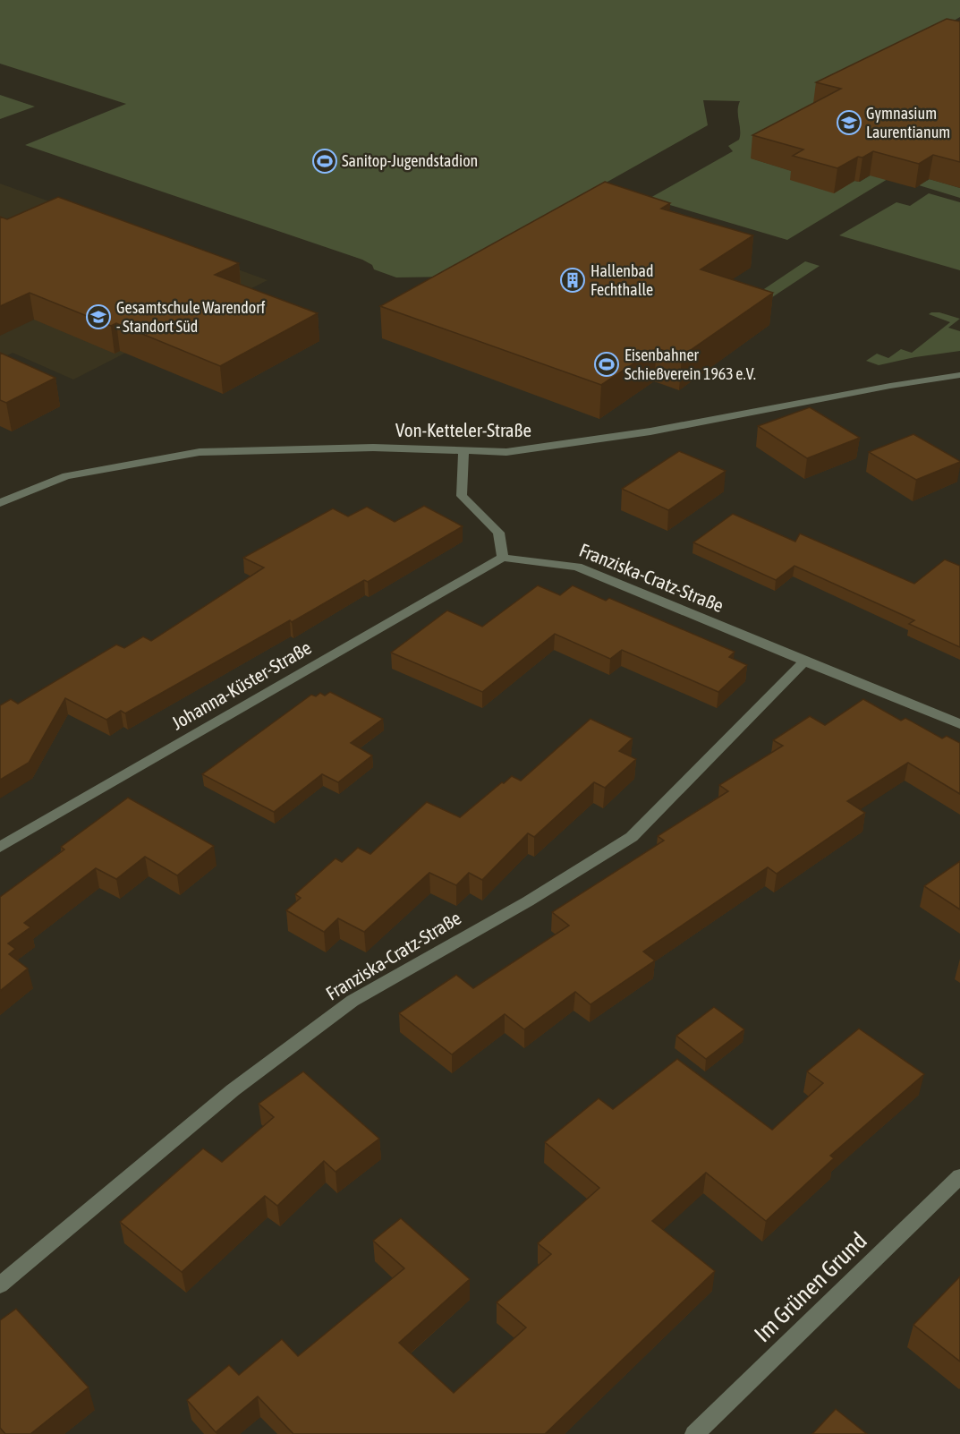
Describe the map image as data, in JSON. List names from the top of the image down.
{
  "streets": {
    "street": [
      "Von-Ketteler-Straße",
      "Franziska-Cratz-Straße",
      "Johanna-Küster-Straße",
      "Im Grünen Grund"
    ]
  },
  "crossings": [
    ["Franziska-Cratz-Straße", "Johanna-Küster-Straße"]
  ],
  "places": {
    "school or university": ["Gymnasium Laurentianum", "Gesamtschule Warendorf - Standort Süd"],
    "sports": ["Sanitop-Jugendstadion", "Eisenbahner Schießverein 1963 e.V."],
    "building": ["Hallenbad Fechthalle"]
  }
}
